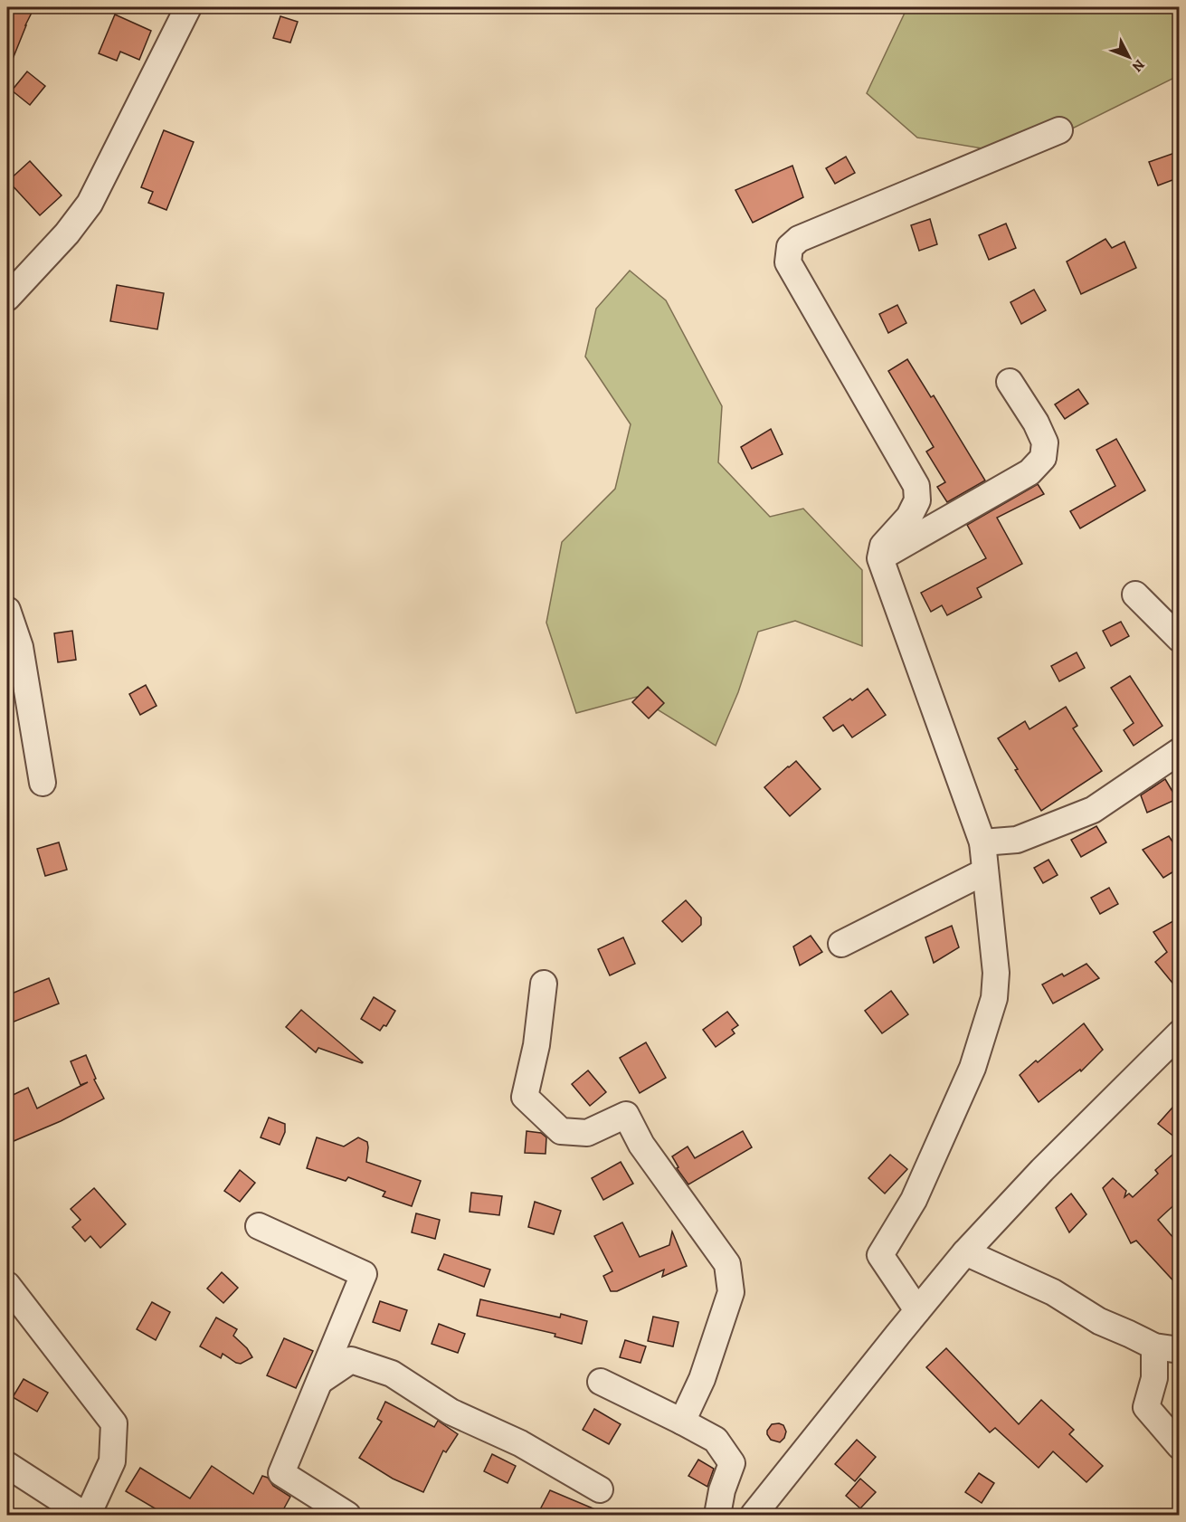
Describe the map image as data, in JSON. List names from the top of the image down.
{
  "north": "bottom right"
}
